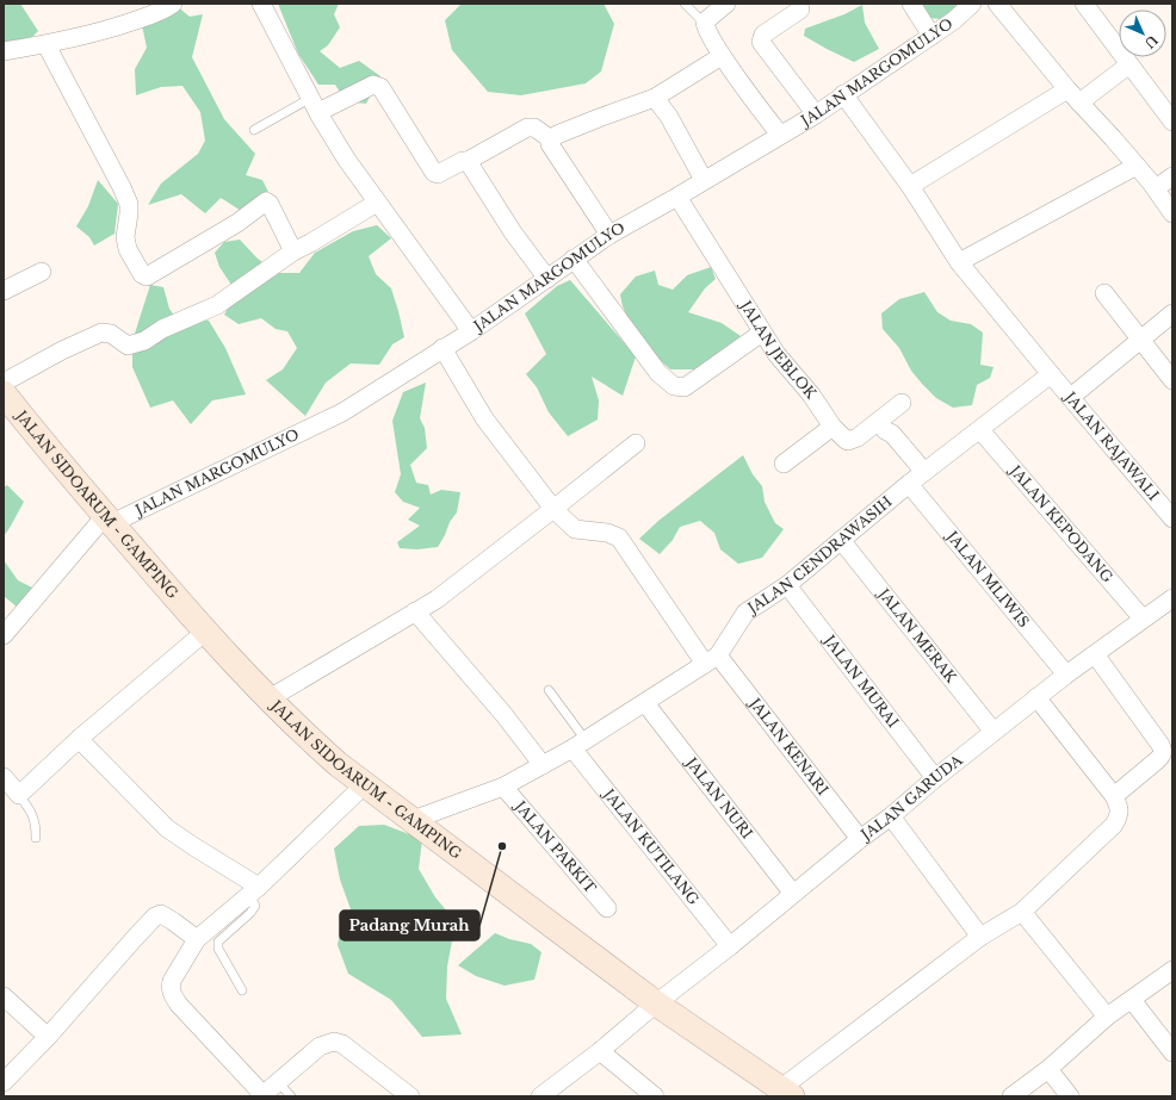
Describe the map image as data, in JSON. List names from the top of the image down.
{
  "streets": {
    "main road": ["JALAN SIDOARUM - GAMPING"],
    "street": [
      "JALAN MARGOMULYO",
      "JALAN JEBLOK",
      "JALAN RAJAWALI",
      "JALAN KEPODANG",
      "JALAN CENDRAWASIH",
      "JALAN MLIWIS",
      "JALAN MERAK",
      "JALAN MURAI",
      "JALAN KENARI",
      "JALAN GARUDA",
      "JALAN NURI",
      "JALAN PARKIT",
      "JALAN KUTILANG"
    ]
  },
  "crossings": [
    ["JALAN MARGOMULYO", "JALAN JEBLOK"],
    ["JALAN MARGOMULYO", "JALAN RAJAWALI"],
    ["JALAN MARGOMULYO", "JALAN SIDOARUM - GAMPING"],
    ["JALAN MARGOMULYO", "JALAN KENARI"],
    ["JALAN RAJAWALI", "JALAN CENDRAWASIH"],
    ["JALAN SIDOARUM - GAMPING", "JALAN CENDRAWASIH"],
    ["JALAN SIDOARUM - GAMPING", "JALAN GARUDA"],
    ["JALAN KEPODANG", "JALAN CENDRAWASIH"],
    ["JALAN KEPODANG", "JALAN GARUDA"],
    ["JALAN CENDRAWASIH", "JALAN MLIWIS"],
    ["JALAN CENDRAWASIH", "JALAN MERAK"],
    ["JALAN CENDRAWASIH", "JALAN MURAI"],
    ["JALAN CENDRAWASIH", "JALAN KENARI"],
    ["JALAN CENDRAWASIH", "JALAN NURI"],
    ["JALAN CENDRAWASIH", "JALAN PARKIT"],
    ["JALAN CENDRAWASIH", "JALAN KUTILANG"],
    ["JALAN MLIWIS", "JALAN GARUDA"],
    ["JALAN MERAK", "JALAN GARUDA"],
    ["JALAN MURAI", "JALAN GARUDA"],
    ["JALAN KENARI", "JALAN GARUDA"],
    ["JALAN GARUDA", "JALAN NURI"],
    ["JALAN GARUDA", "JALAN KUTILANG"]
  ],
  "places": ["Padang Murah"],
  "north": "bottom right"
}
